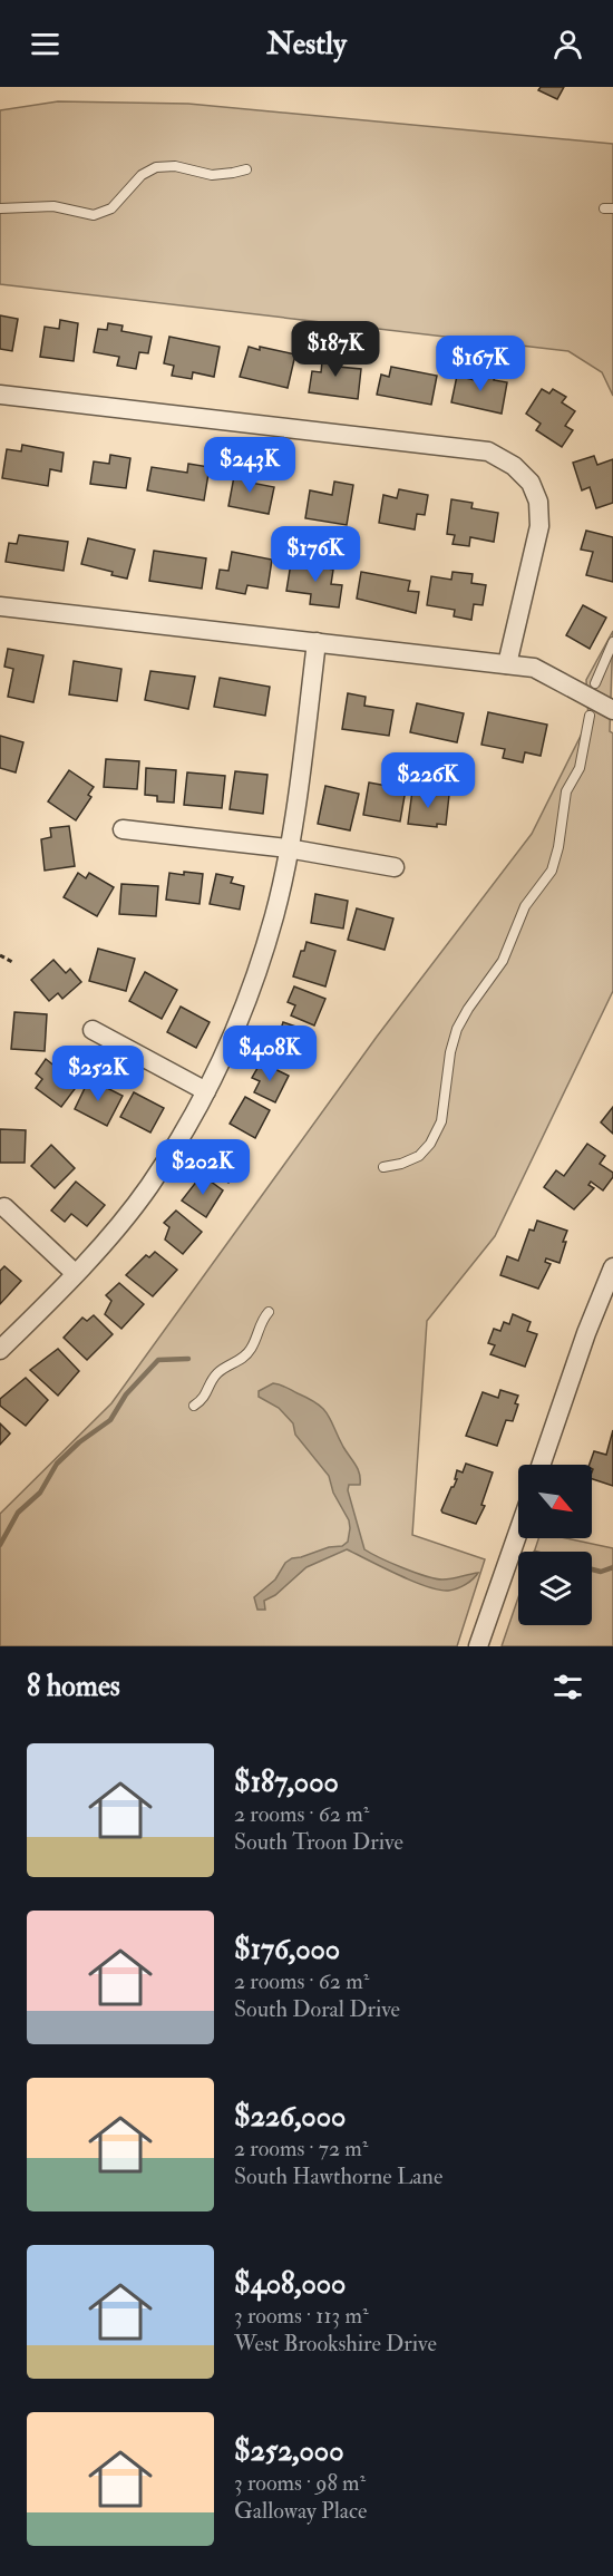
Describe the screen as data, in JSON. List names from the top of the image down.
{
  "north": "bottom right",
  "page": {
    "header": "Nestly",
    "price": [
      "$187K",
      "$167K",
      "$243K",
      "$176K",
      "$226K",
      "$408K",
      "$252K",
      "$202K"
    ],
    "heading": "8 homes",
    "list": [
      {
        "name": "$187,000",
        "note": "2 rooms · 62 m² · South Troon Drive"
      },
      {
        "name": "$176,000",
        "note": "2 rooms · 62 m² · South Doral Drive"
      },
      {
        "name": "$226,000",
        "note": "2 rooms · 72 m² · South Hawthorne Lane"
      },
      {
        "name": "$408,000",
        "note": "3 rooms · 113 m² · West Brookshire Drive"
      },
      {
        "name": "$252,000",
        "note": "3 rooms · 98 m² · Galloway Place"
      }
    ]
  }
}
